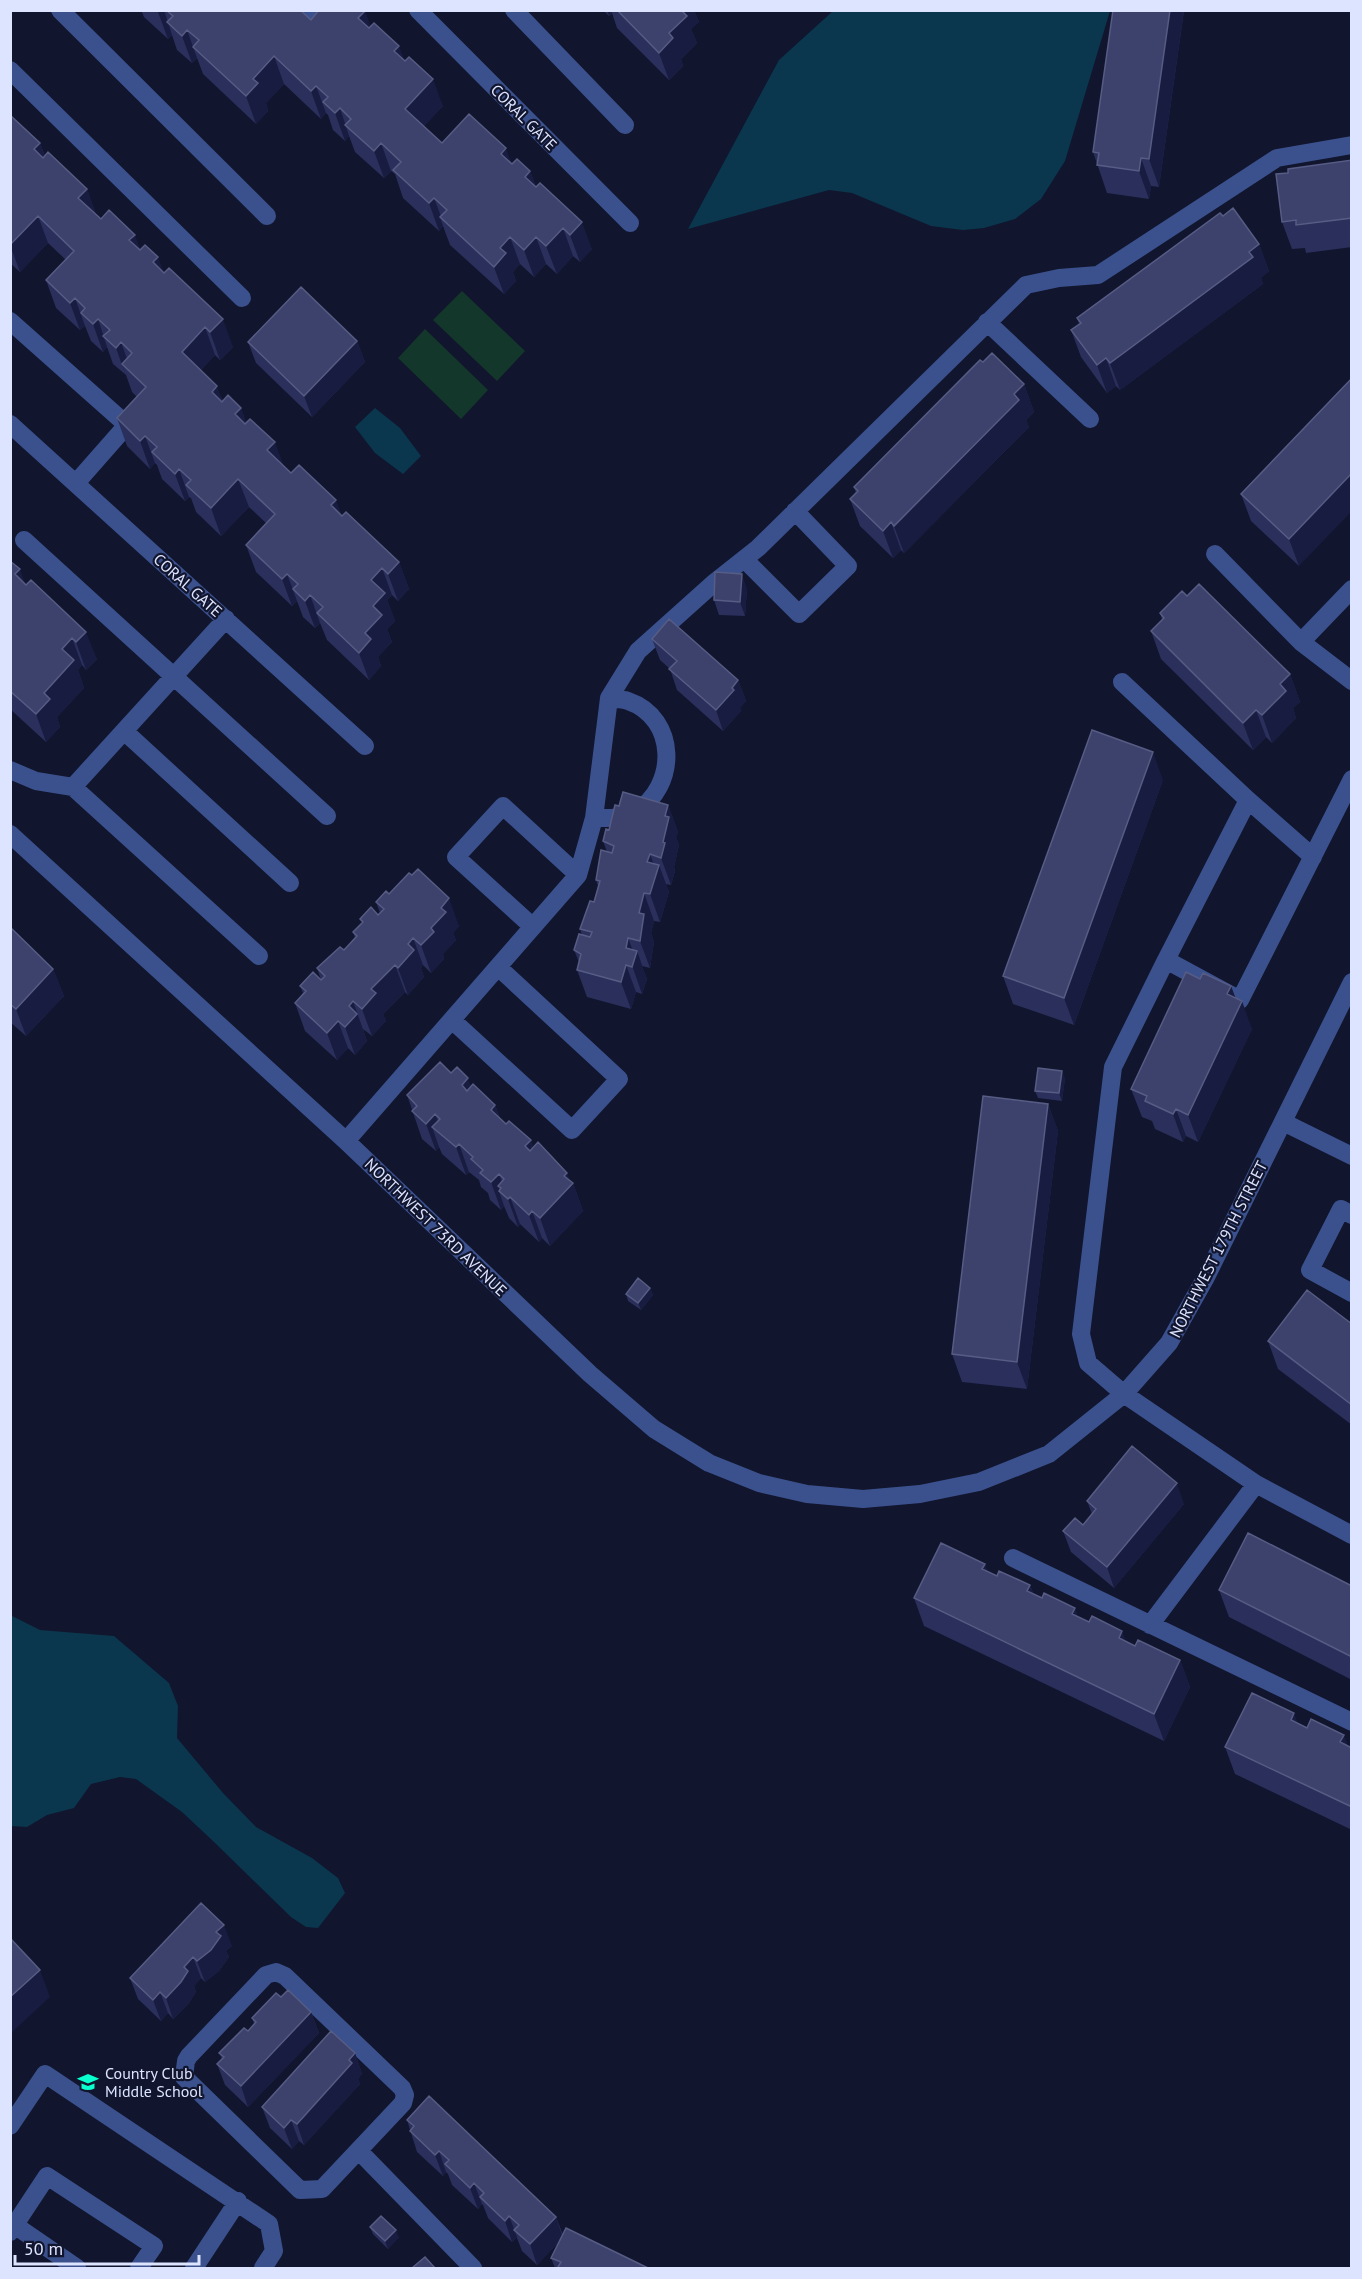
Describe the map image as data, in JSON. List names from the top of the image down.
{
  "streets": {
    "street": ["CORAL GATE", "NORTHWEST 73RD AVENUE", "NORTHWEST 179TH STREET"]
  },
  "crossings": [
    ["NORTHWEST 73RD AVENUE", "NORTHWEST 179TH STREET"]
  ],
  "places": {
    "school or university": ["Country Club Middle School"]
  },
  "scale_bar": "50 m"
}
